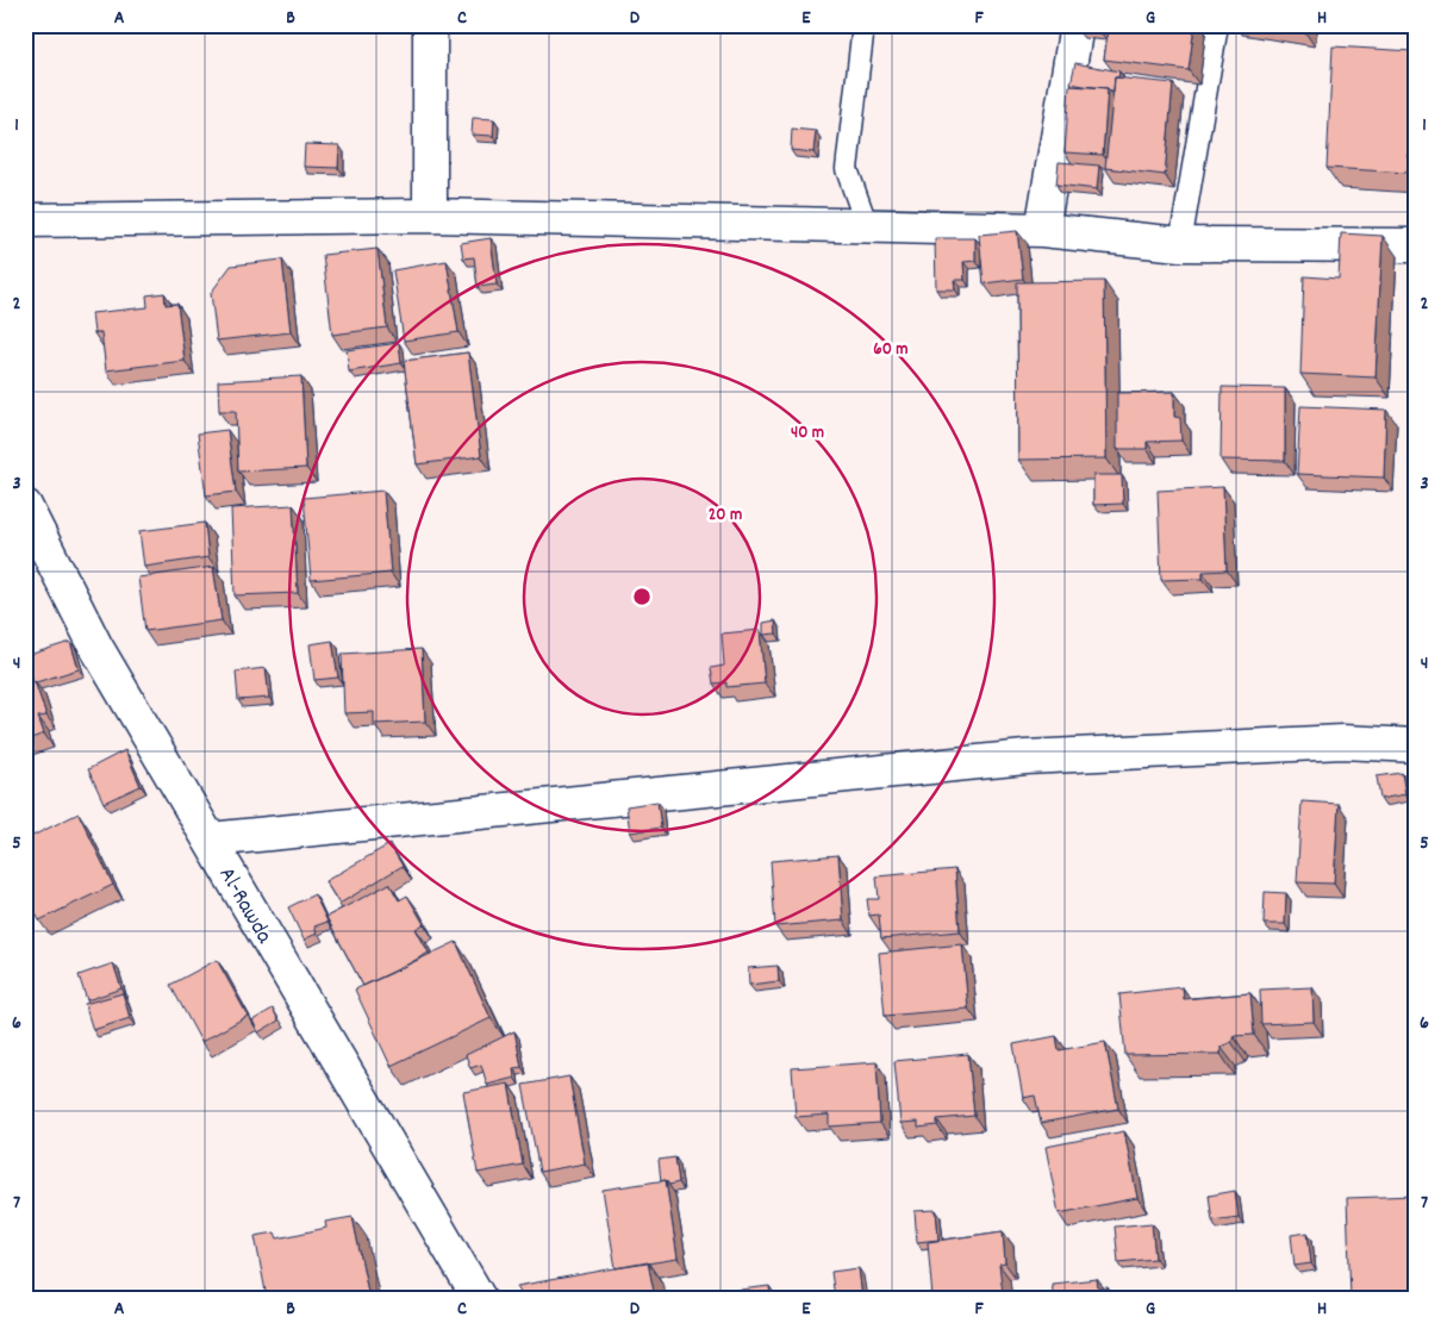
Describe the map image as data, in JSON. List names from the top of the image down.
{
  "streets": {
    "street": ["Al-Rawda"]
  },
  "grid": {
    "columns": [
      "A",
      "B",
      "C",
      "D",
      "E",
      "F",
      "G",
      "H"
    ],
    "rows": [
      "1",
      "2",
      "3",
      "4",
      "5",
      "6",
      "7"
    ]
  },
  "rings": ["60 m", "40 m", "20 m"]
}
